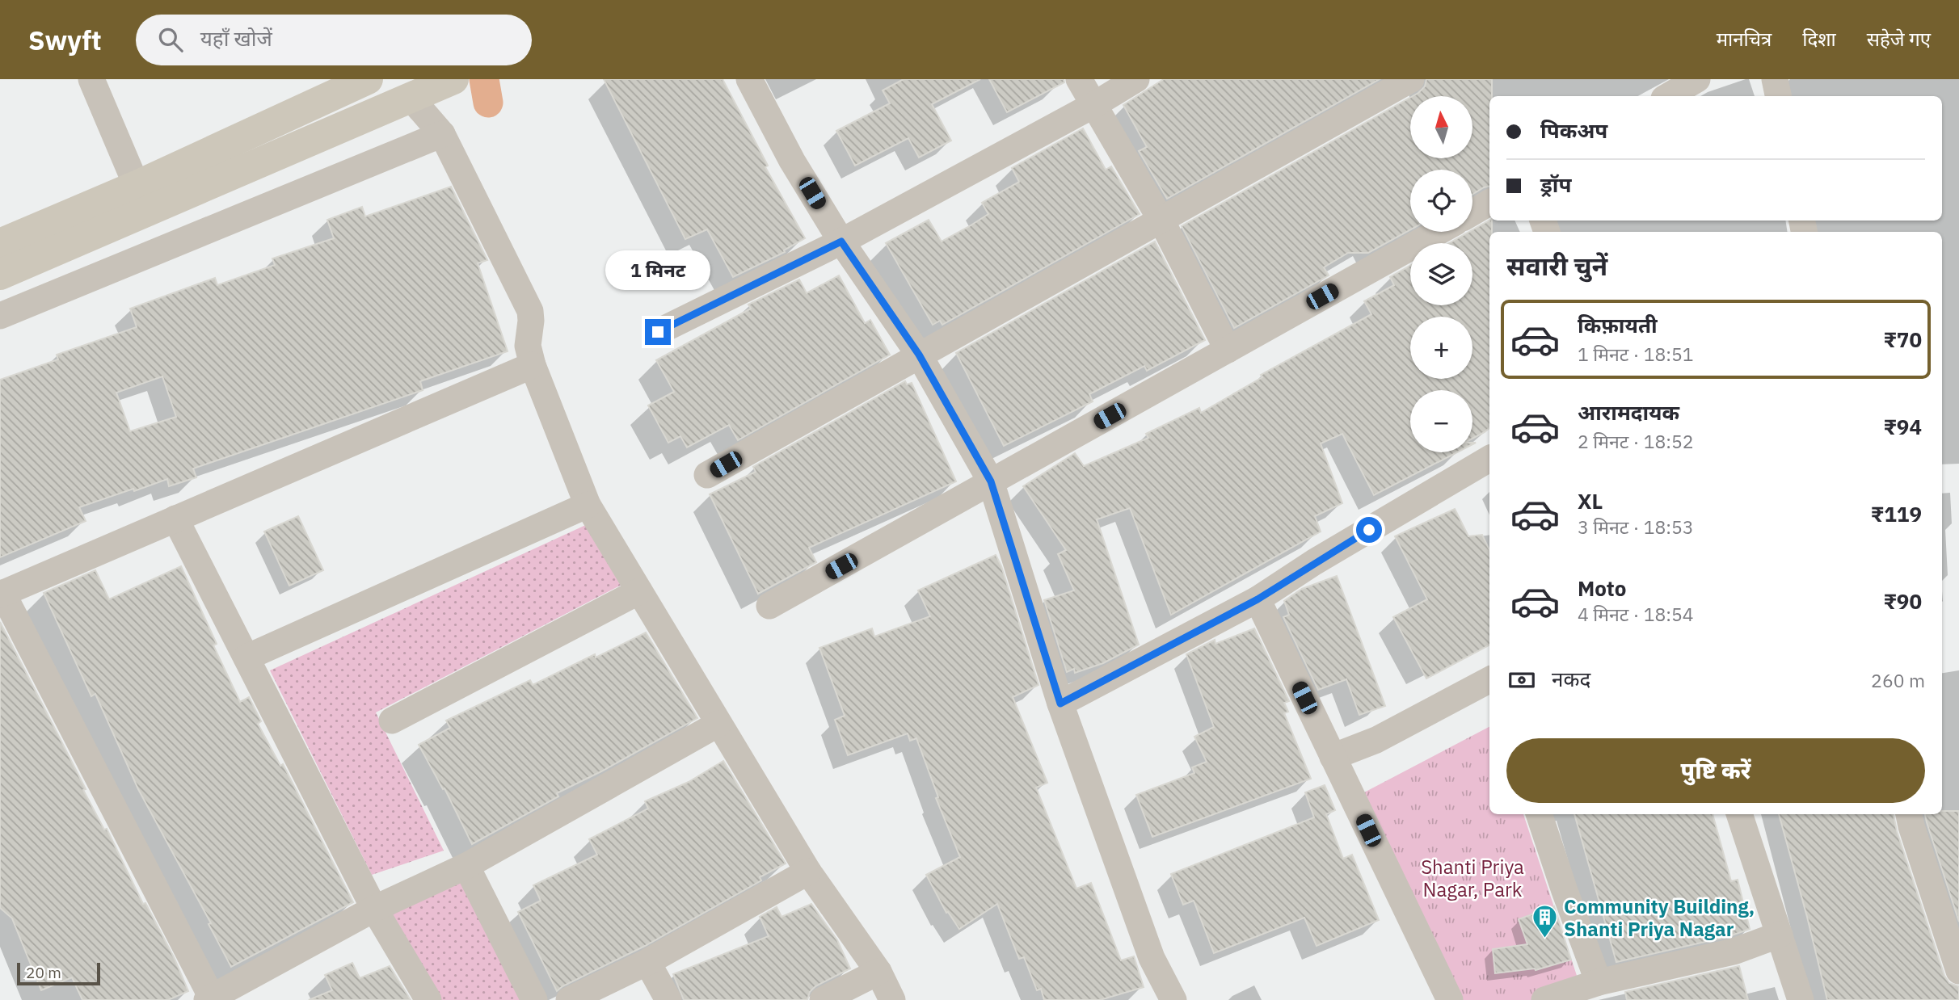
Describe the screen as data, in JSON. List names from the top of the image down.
{
  "parks": ["Shanti Priya Nagar, Park"],
  "places": {
    "building": ["Community Building, Shanti Priya Nagar"]
  },
  "scale_bar": "20 m",
  "north": "top",
  "page": {
    "header": "Swyft",
    "search": "यहाँ खोजें",
    "nav": ["मानचित्र", "दिशा", "सहेजे गए"],
    "map_buttons": ["+", "−"],
    "banner": ["पिकअप", "ड्रॉप"],
    "heading": "सवारी चुनें",
    "bubble": "1 मिनट",
    "list": [
      {
        "name": "किफ़ायती",
        "note": "1 मिनट · 18:51",
        "value": "₹70"
      },
      {
        "name": "आरामदायक",
        "note": "2 मिनट · 18:52",
        "value": "₹94"
      },
      {
        "name": "XL",
        "note": "3 मिनट · 18:53",
        "value": "₹119"
      },
      {
        "name": "Moto",
        "note": "4 मिनट · 18:54",
        "value": "₹90"
      }
    ],
    "pay": ["नकद", "260 m"],
    "buttons": "पुष्टि करें",
    "scale": "20 m"
  }
}
